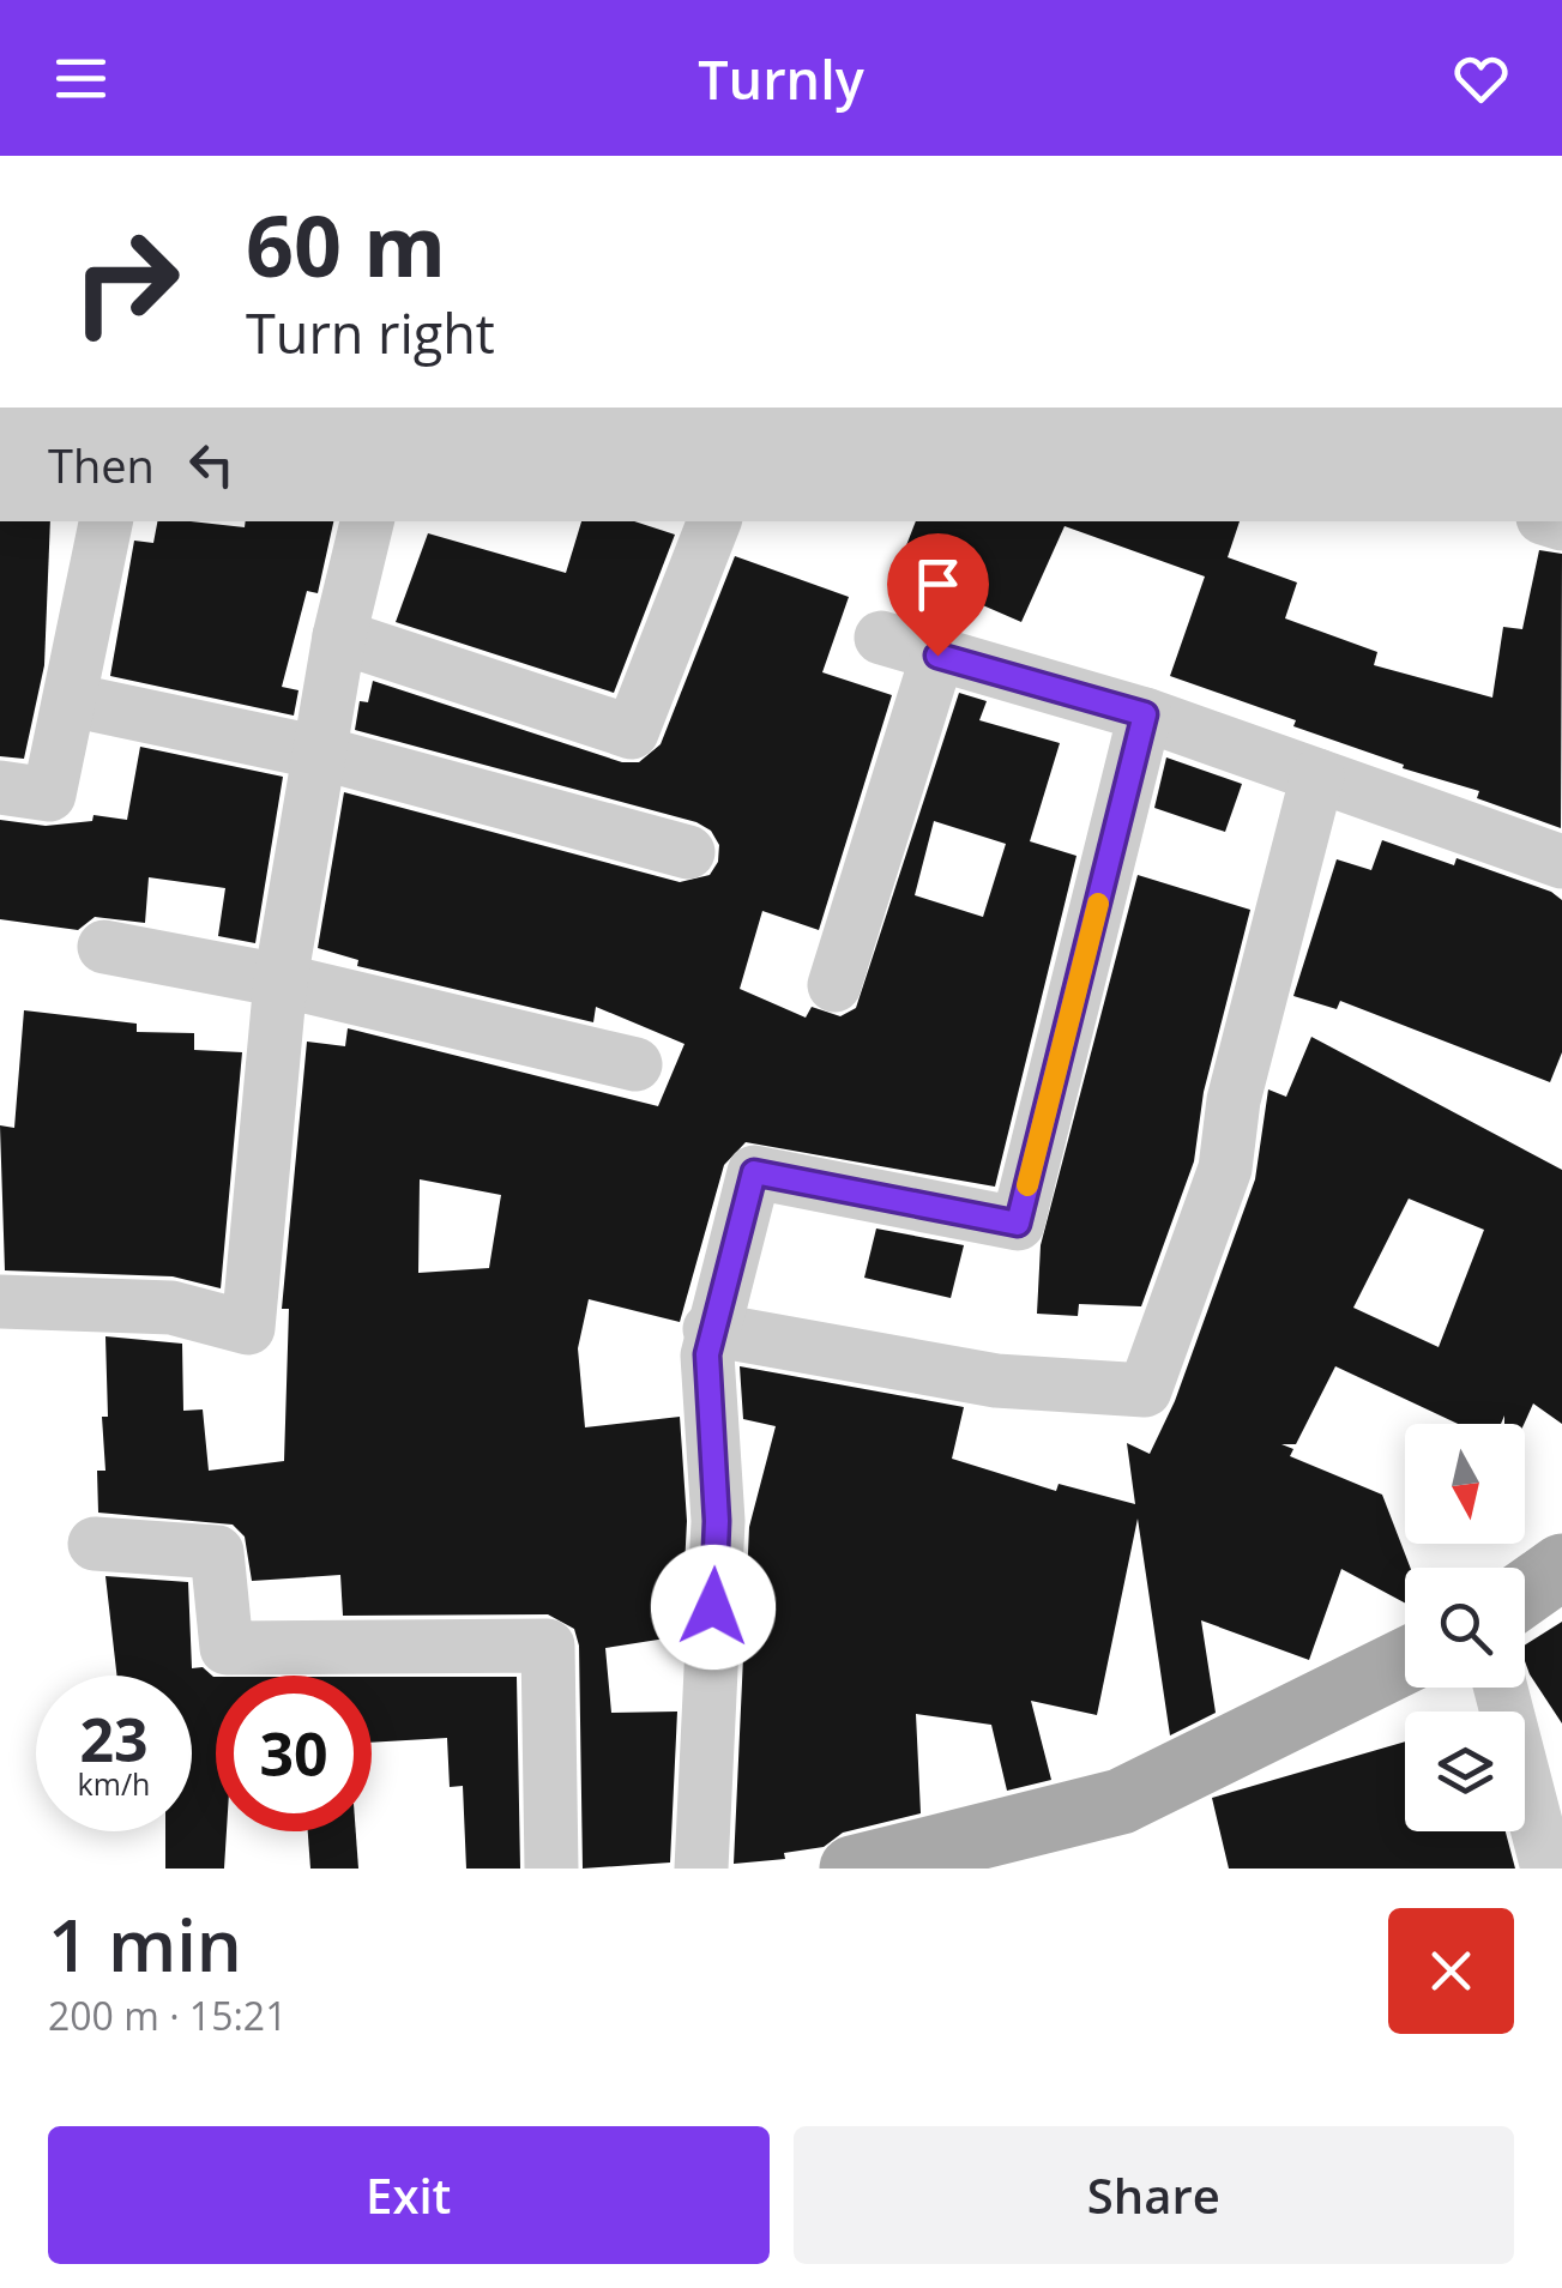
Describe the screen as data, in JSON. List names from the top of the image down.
{
  "north": "bottom",
  "page": {
    "header": "Turnly",
    "turn": ["60 m", "Turn right"],
    "then": "Then",
    "speed": "23 km/h",
    "limit": "30",
    "heading": ["1 min", "200 m · 15:21"],
    "buttons": ["Exit", "Share"]
  }
}
